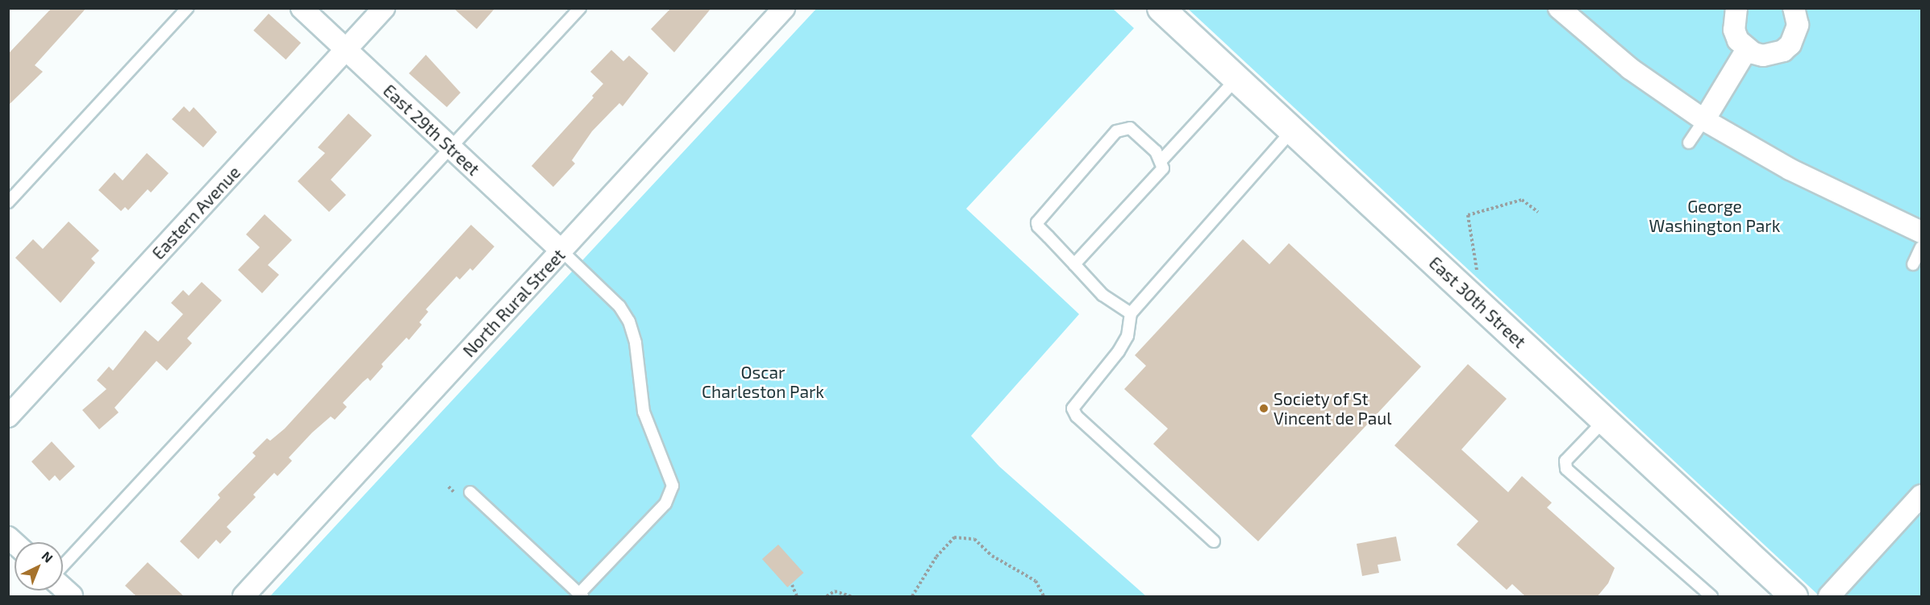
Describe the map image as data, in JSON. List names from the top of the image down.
{
  "streets": {
    "main road": ["East 30th Street"],
    "street": ["East 29th Street", "Eastern Avenue", "North Rural Street"]
  },
  "crossings": [
    ["East 29th Street", "Eastern Avenue"],
    ["East 29th Street", "North Rural Street"]
  ],
  "parks": ["George Washington Park", "Oscar Charleston Park"],
  "places": ["Society of St Vincent de Paul"],
  "north": "top right"
}
